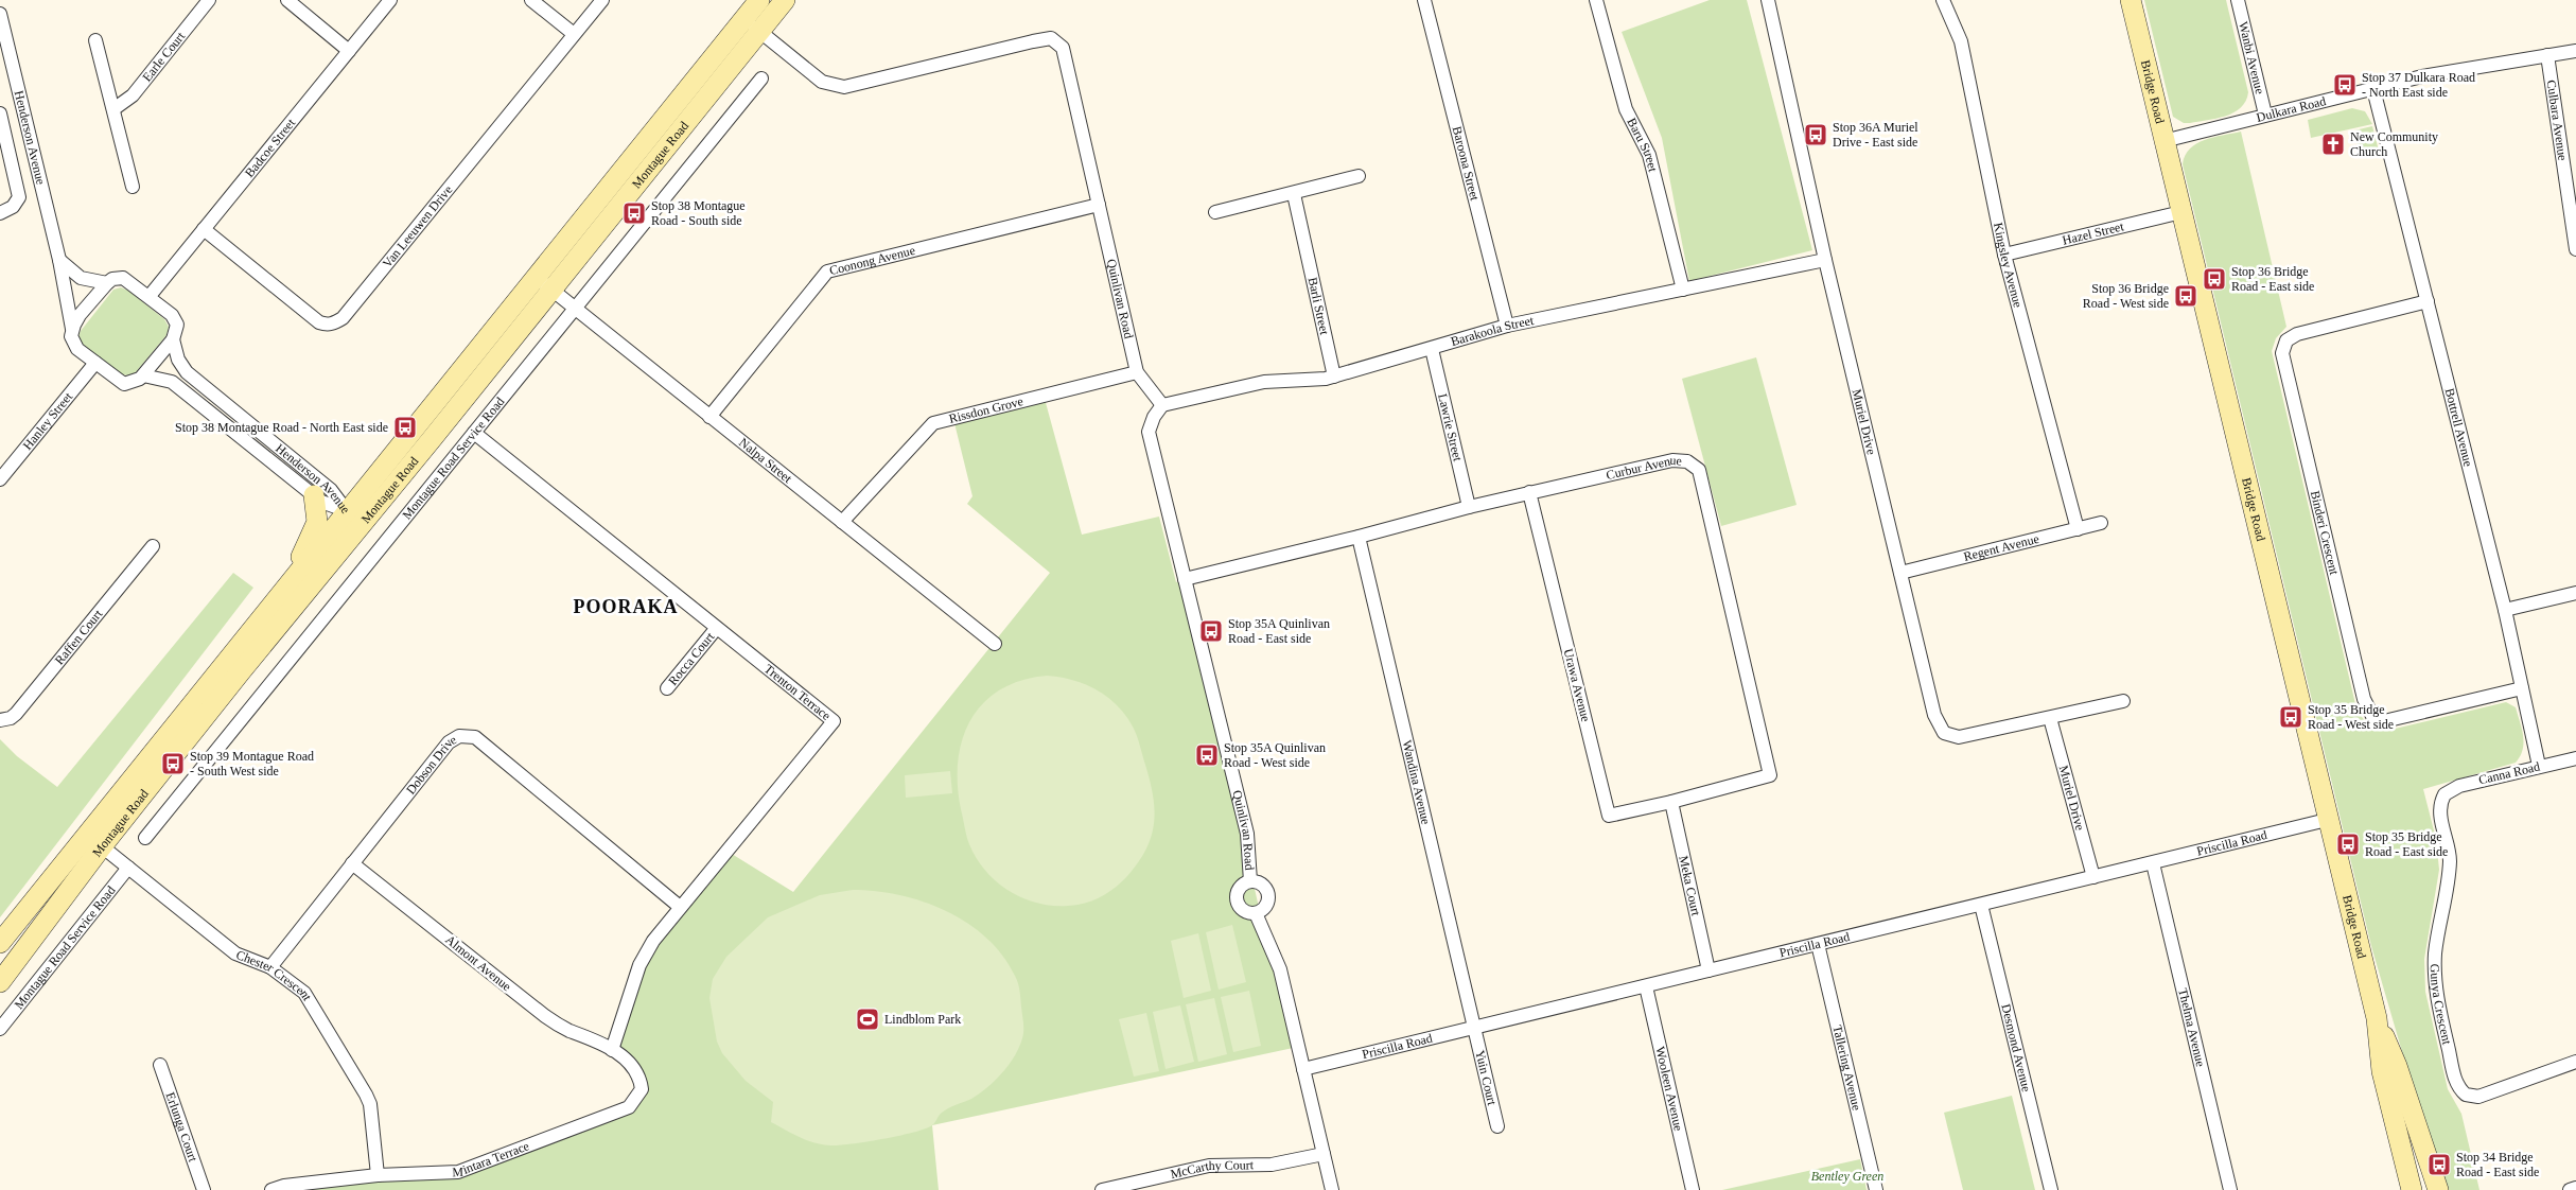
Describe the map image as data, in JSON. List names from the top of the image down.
{
  "streets": {
    "main road": ["Bridge Road", "Montague Road"],
    "street": [
      "Earle Court",
      "Wanbi Avenue",
      "Dulkara Road",
      "Culbara Avenue",
      "Henderson Avenue",
      "Baru Street",
      "Badcoe Street",
      "Baroona Street",
      "Van Leeuwen Drive",
      "Hazel Street",
      "Coonong Avenue",
      "Kingsley Avenue",
      "Quinlivan Road",
      "Barli Street",
      "Barakoola Street",
      "Rissdon Grove",
      "Hanley Street",
      "Muriel Drive",
      "Lawrie Street",
      "Bottrell Avenue",
      "Montague Road Service Road",
      "Nalpa Street",
      "Curbur Avenue",
      "Binderi Crescent",
      "Regent Avenue",
      "Raffen Court",
      "Rocca Court",
      "Urawa Avenue",
      "Trenton Terrace",
      "Dobson Drive",
      "Canna Road",
      "Wandina Avenue",
      "Priscilla Road",
      "Meka Court",
      "Almont Avenue",
      "Chester Crescent",
      "Gunya Crescent",
      "Thelma Avenue",
      "Desmond Avenue",
      "Tallering Avenue",
      "Yuin Court",
      "Wooleen Avenue",
      "Erlunga Court",
      "Mintara Terrace",
      "McCarthy Court"
    ]
  },
  "crossings": [
    ["Wanbi Avenue", "Dulkara Road"],
    ["Bridge Road", "Dulkara Road"],
    ["Bridge Road", "Hazel Street"],
    ["Bridge Road", "Priscilla Road"],
    ["Dulkara Road", "Culbara Avenue"],
    ["Dulkara Road", "Bottrell Avenue"],
    ["Henderson Avenue", "Badcoe Street"],
    ["Henderson Avenue", "Montague Road"],
    ["Henderson Avenue", "Hanley Street"],
    ["Baru Street", "Barakoola Street"],
    ["Badcoe Street", "Van Leeuwen Drive"],
    ["Badcoe Street", "Hanley Street"],
    ["Montague Road", "Quinlivan Road"],
    ["Montague Road", "Nalpa Street"],
    ["Montague Road", "Chester Crescent"],
    ["Baroona Street", "Barakoola Street"],
    ["Hazel Street", "Kingsley Avenue"],
    ["Coonong Avenue", "Quinlivan Road"],
    ["Coonong Avenue", "Nalpa Street"],
    ["Kingsley Avenue", "Regent Avenue"],
    ["Quinlivan Road", "Barakoola Street"],
    ["Quinlivan Road", "Rissdon Grove"],
    ["Quinlivan Road", "Curbur Avenue"],
    ["Barli Street", "Barakoola Street"],
    ["Barakoola Street", "Muriel Drive"],
    ["Barakoola Street", "Lawrie Street"],
    ["Rissdon Grove", "Nalpa Street"],
    ["Muriel Drive", "Regent Avenue"],
    ["Muriel Drive", "Priscilla Road"],
    ["Lawrie Street", "Curbur Avenue"],
    ["Bottrell Avenue", "Binderi Crescent"],
    ["Bottrell Avenue", "Canna Road"],
    ["Montague Road Service Road", "Nalpa Street"],
    ["Montague Road Service Road", "Trenton Terrace"],
    ["Montague Road Service Road", "Chester Crescent"],
    ["Curbur Avenue", "Urawa Avenue"],
    ["Curbur Avenue", "Wandina Avenue"],
    ["Curbur Avenue", "Meka Court"],
    ["Rocca Court", "Trenton Terrace"],
    ["Urawa Avenue", "Meka Court"],
    ["Trenton Terrace", "Dobson Drive"],
    ["Trenton Terrace", "Almont Avenue"],
    ["Trenton Terrace", "Mintara Terrace"],
    ["Dobson Drive", "Almont Avenue"],
    ["Dobson Drive", "Chester Crescent"],
    ["Canna Road", "Gunya Crescent"],
    ["Wandina Avenue", "Priscilla Road"],
    ["Wandina Avenue", "Yuin Court"],
    ["Priscilla Road", "Meka Court"],
    ["Priscilla Road", "Thelma Avenue"],
    ["Priscilla Road", "Desmond Avenue"],
    ["Priscilla Road", "Tallering Avenue"],
    ["Priscilla Road", "Yuin Court"],
    ["Priscilla Road", "Wooleen Avenue"],
    ["Almont Avenue", "Mintara Terrace"],
    ["Chester Crescent", "Mintara Terrace"]
  ],
  "districts": ["POORAKA"],
  "parks": ["Bentley Green"],
  "places": {
    "bus stop": [
      "Stop 37 Dulkara Road - North East side",
      "Stop 36A Muriel Drive - East side",
      "Stop 38 Montague Road - South side",
      "Stop 36 Bridge Road - East side",
      "Stop 36 Bridge Road - West side",
      "Stop 38 Montague Road - North East side",
      "Stop 35A Quinlivan Road - East side",
      "Stop 35 Bridge Road - West side",
      "Stop 35A Quinlivan Road - West side",
      "Stop 39 Montague Road - South West side",
      "Stop 35 Bridge Road - East side",
      "Stop 34 Bridge Road - East side"
    ],
    "church": ["New Community Church"],
    "sports": ["Lindblom Park"]
  }
}
